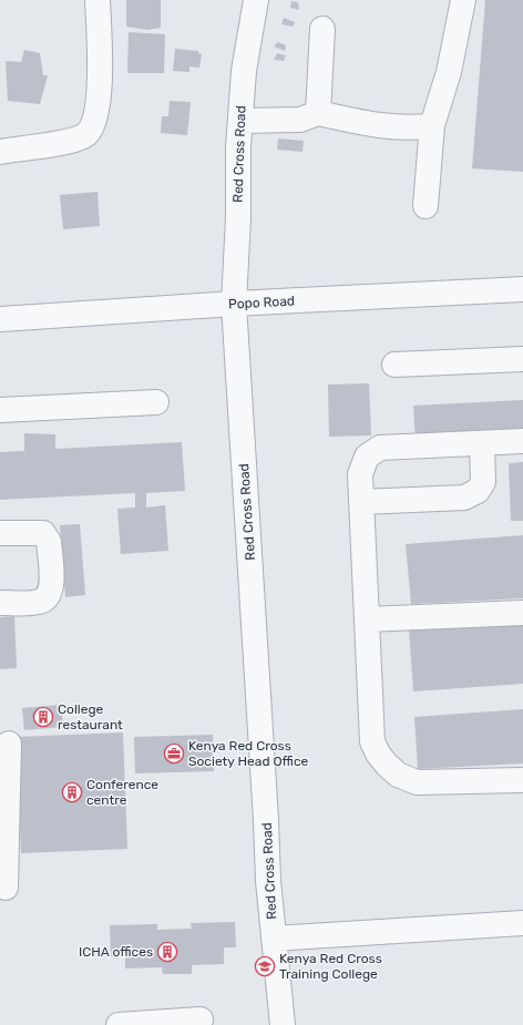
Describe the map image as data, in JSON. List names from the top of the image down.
{
  "streets": {
    "street": ["Red Cross Road", "Popo Road"]
  },
  "crossings": [
    ["Red Cross Road", "Popo Road"]
  ],
  "places": {
    "building": ["College restaurant", "Conference centre", "ICHA offices"],
    "office": ["Kenya Red Cross Society Head Office"],
    "school or university": ["Kenya Red Cross Training College"]
  }
}
